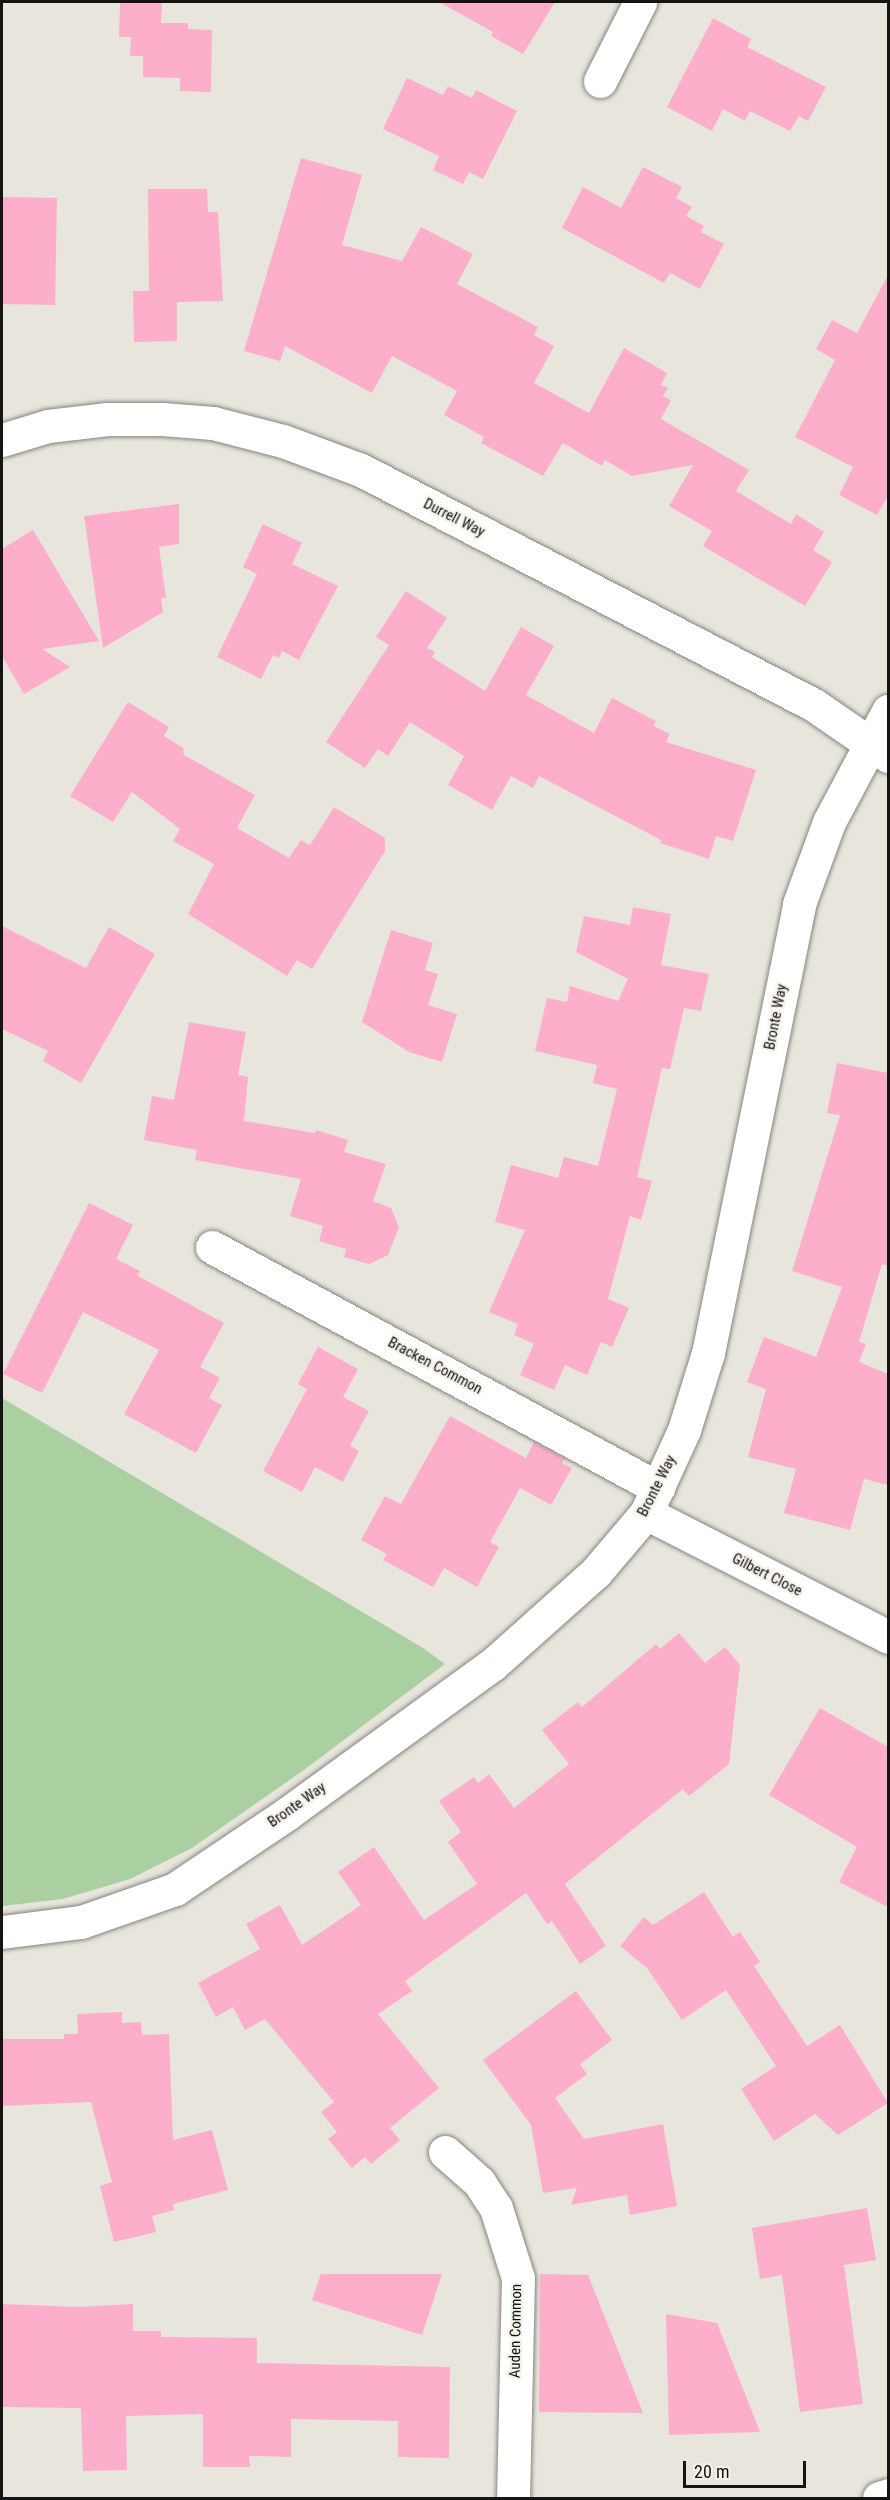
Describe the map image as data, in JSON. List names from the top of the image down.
{
  "streets": {
    "street": [
      "Durrell Way",
      "Bronte Way",
      "Bracken Common",
      "Gilbert Close",
      "Auden Common"
    ]
  },
  "crossings": [
    ["Durrell Way", "Bronte Way"],
    ["Bronte Way", "Bracken Common"],
    ["Bronte Way", "Gilbert Close"],
    ["Bracken Common", "Gilbert Close"]
  ],
  "scale_bar": "20 m"
}
